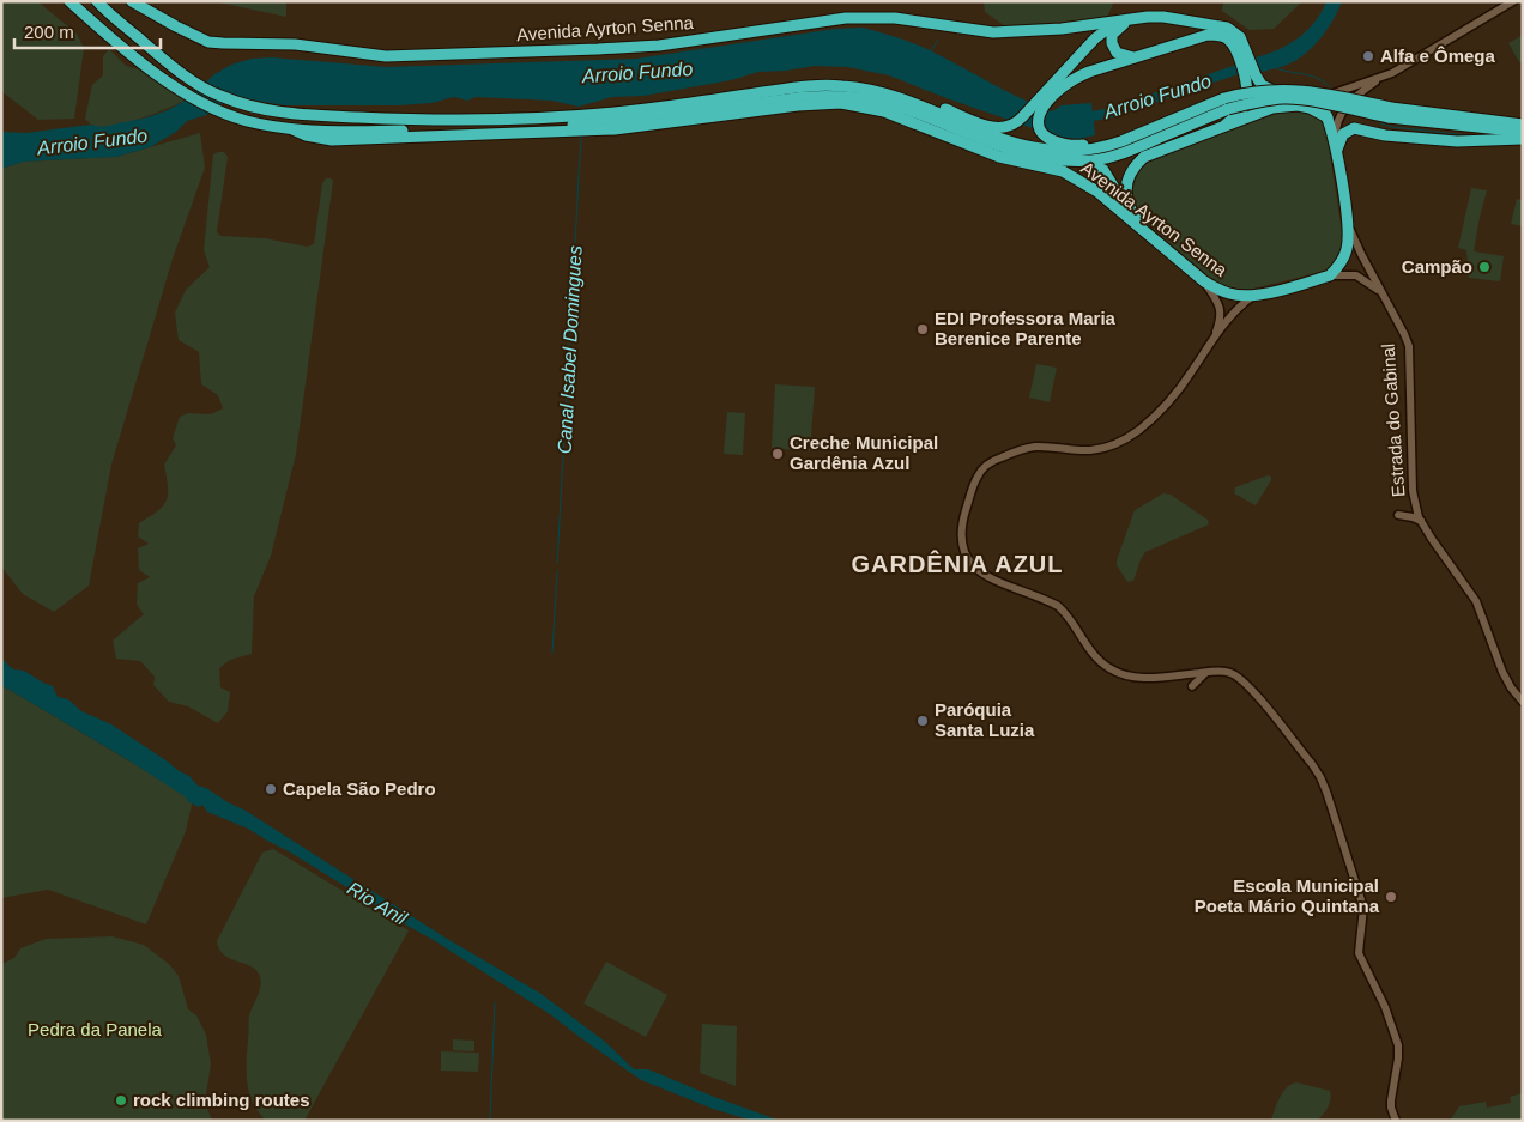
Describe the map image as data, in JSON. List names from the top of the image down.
{
  "streets": {
    "highway": ["Avenida Ayrton Senna", "Estrada do Gabinal"]
  },
  "crossings": [
    ["Avenida Ayrton Senna", "Estrada do Gabinal"]
  ],
  "districts": ["GARDÊNIA AZUL"],
  "water": ["Arroio Fundo", "Canal Isabel Domingues", "Rio Anil"],
  "parks": ["Pedra da Panela"],
  "places": [
    "Alfa e Ômega",
    "Campão",
    "EDI Professora Maria Berenice Parente",
    "Creche Municipal Gardênia Azul",
    "Paróquia Santa Luzia",
    "Capela São Pedro",
    "Escola Municipal Poeta Mário Quintana",
    "rock climbing routes"
  ],
  "scale_bar": "200 m"
}
